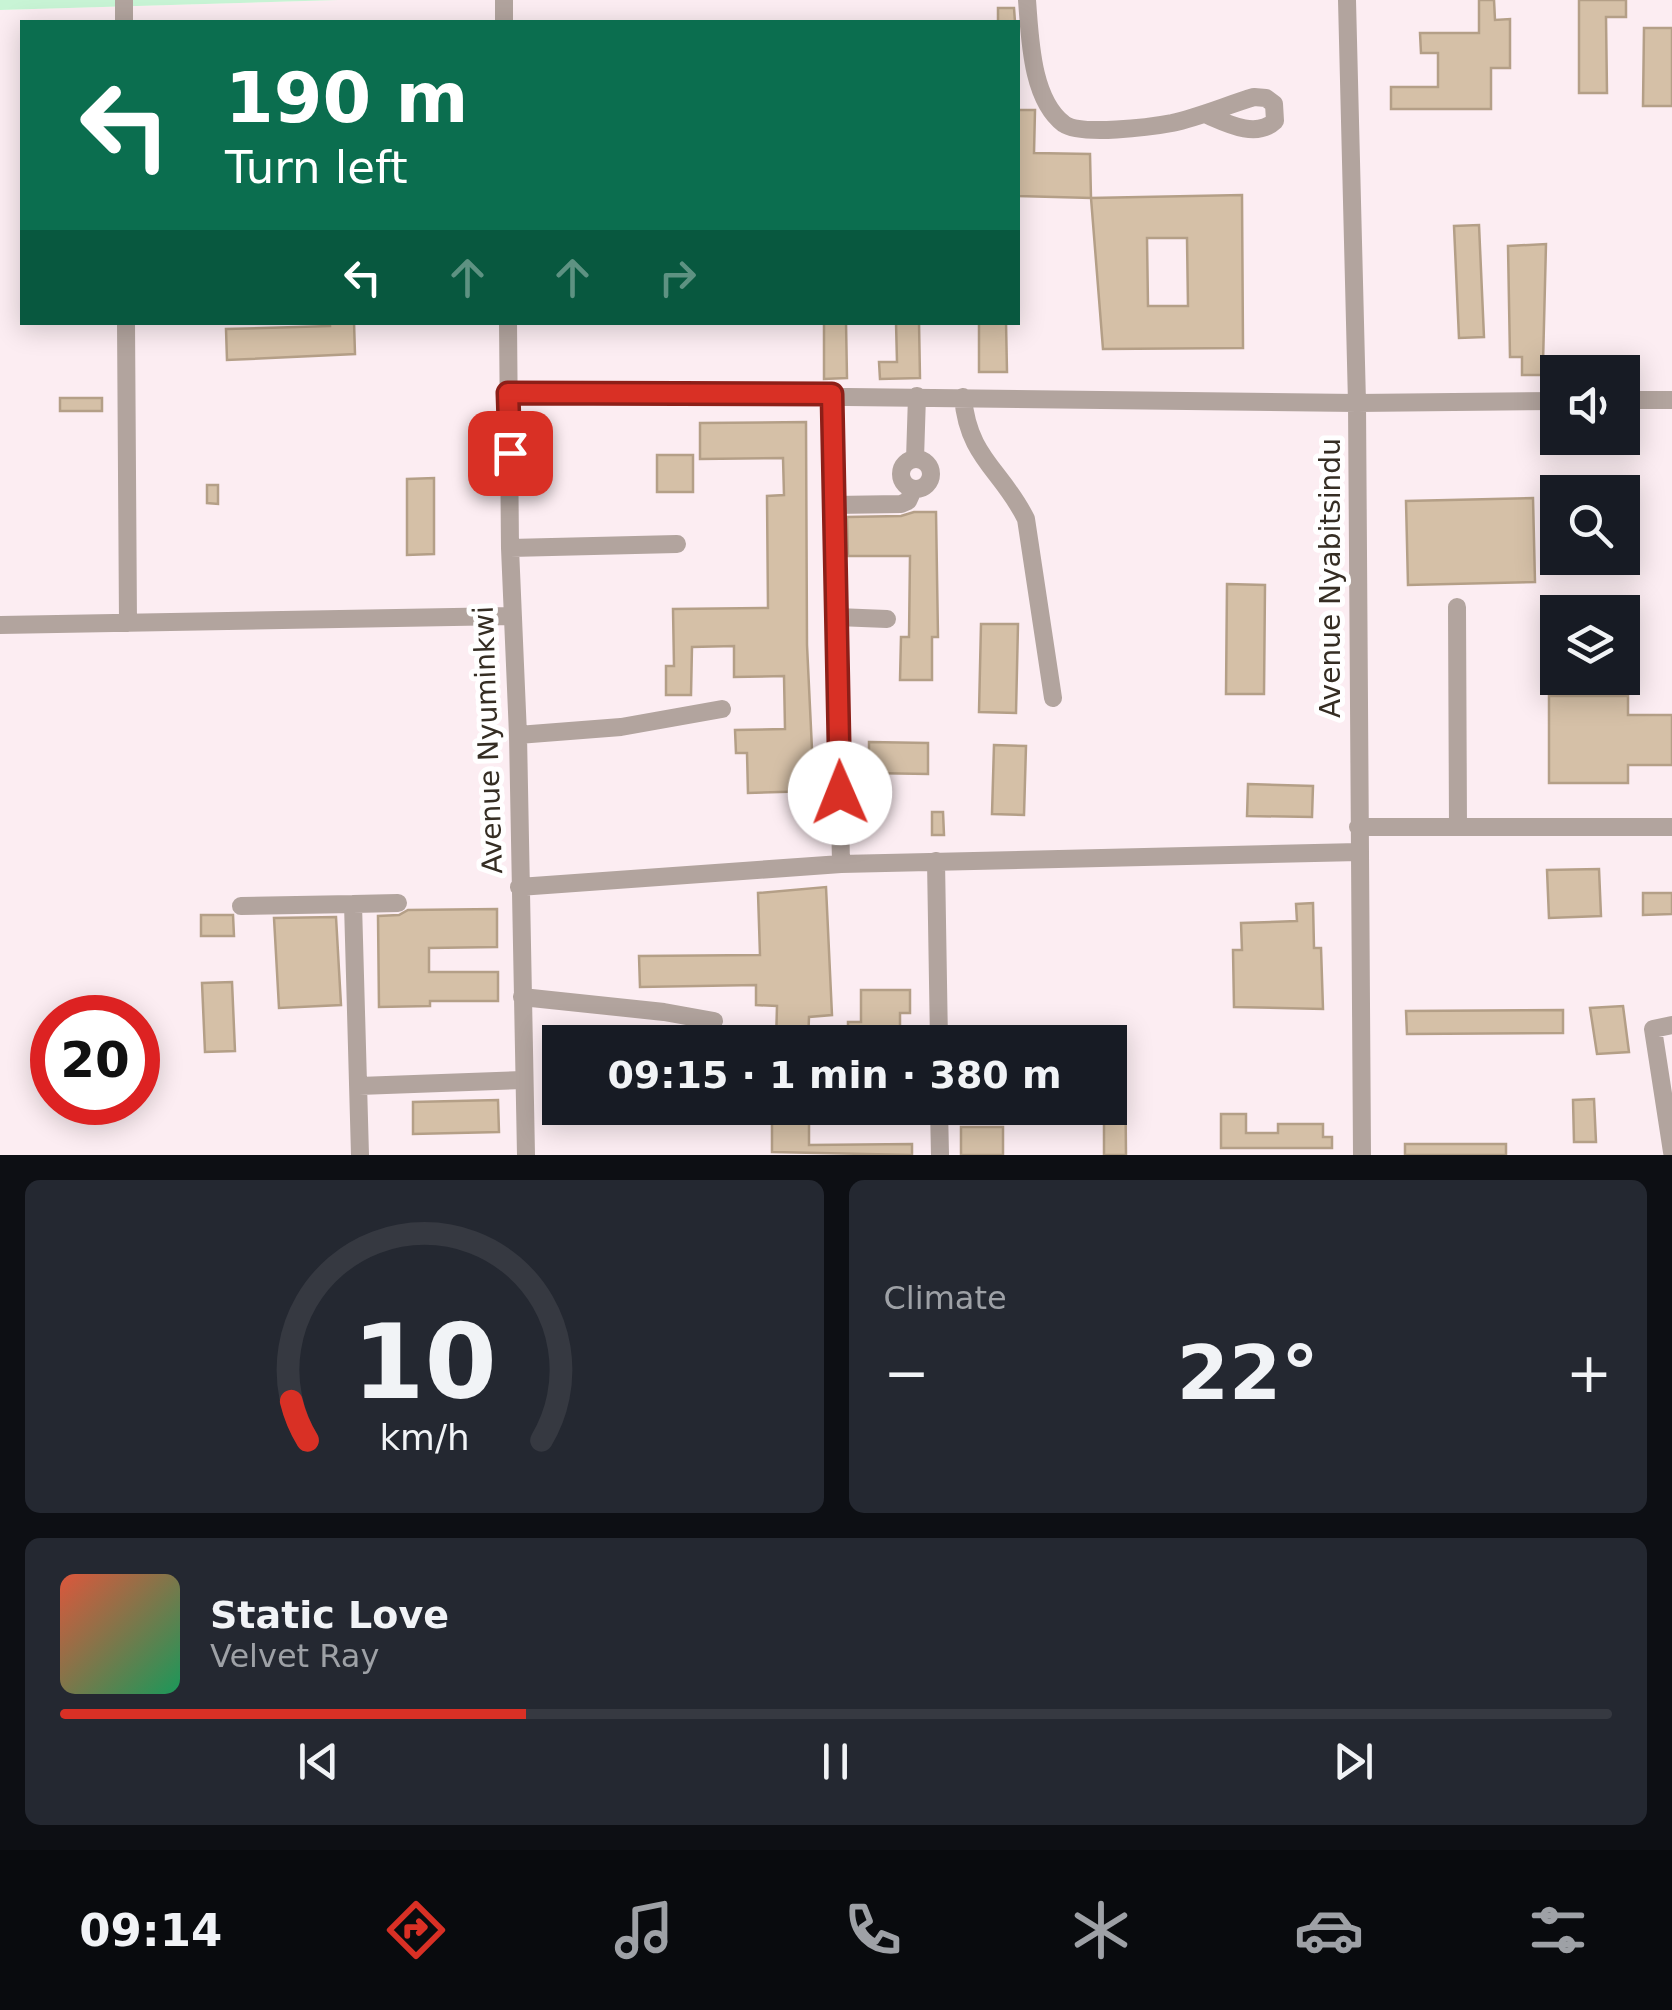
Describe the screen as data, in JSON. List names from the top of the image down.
{
  "streets": {
    "street": ["Avenue Nyabitsindu", "Avenue Nyuminkwi"]
  },
  "page": {
    "turn": ["190 m", "Turn left"],
    "limit": "20",
    "trip": "09:15 · 1 min · 380 m",
    "tile": "Climate",
    "heat": ["−", "22°", "+"],
    "song": ["Static Love", "Velvet Ray"],
    "tabs": "09:14",
    "gauge": ["10", "km/h"]
  }
}
